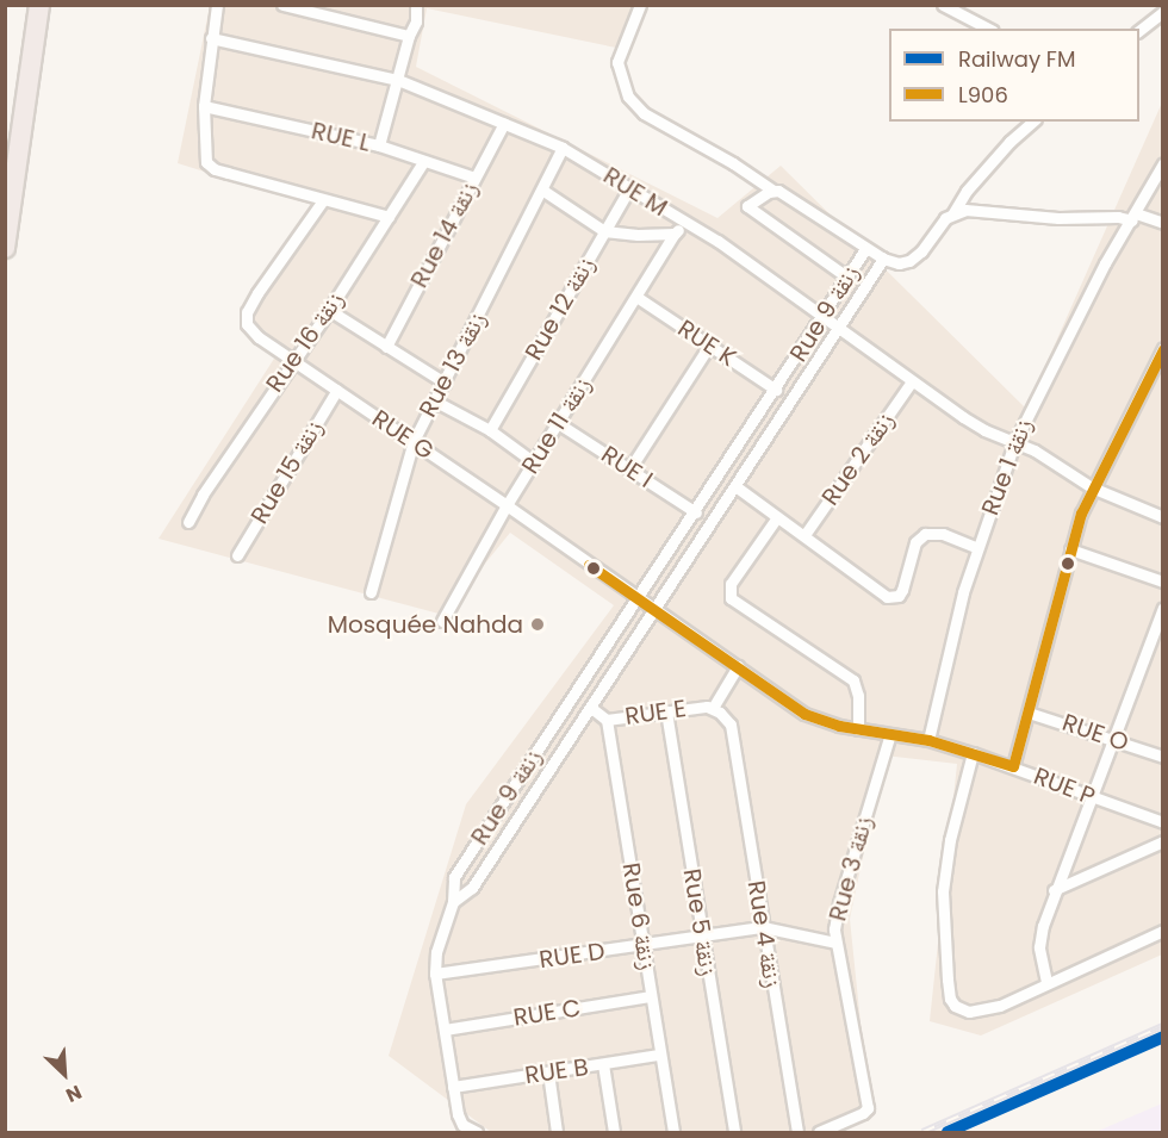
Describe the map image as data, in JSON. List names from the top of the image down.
{
  "streets": {
    "street": [
      "RUE L",
      "RUE M",
      "Rue 14 زنقة",
      "Rue 12 زنقة",
      "Rue 9 زنقة",
      "Rue 16 زنقة",
      "RUE K",
      "Rue 13 زنقة",
      "Rue 11 زنقة",
      "RUE G",
      "Rue 2 زنقة",
      "RUE I",
      "Rue 1 زنقة",
      "Rue 15 زنقة",
      "RUE E",
      "RUE O",
      "RUE P",
      "Rue 3 زنقة",
      "Rue 6 زنقة",
      "Rue 5 زنقة",
      "Rue 4 زنقة",
      "RUE D",
      "RUE C",
      "RUE B"
    ]
  },
  "crossings": [
    ["RUE L", "Rue 14 زنقة"],
    ["RUE L", "Rue 16 زنقة"],
    ["RUE M", "Rue 14 زنقة"],
    ["RUE M", "Rue 12 زنقة"],
    ["RUE M", "Rue 9 زنقة"],
    ["RUE M", "Rue 13 زنقة"],
    ["RUE M", "Rue 2 زنقة"],
    ["RUE M", "Rue 1 زنقة"],
    ["Rue 9 زنقة", "RUE K"],
    ["Rue 9 زنقة", "RUE I"],
    ["Rue 9 زنقة", "RUE P"],
    ["Rue 9 زنقة", "RUE D"],
    ["Rue 9 زنقة", "RUE C"],
    ["Rue 9 زنقة", "RUE B"],
    ["Rue 16 زنقة", "RUE G"],
    ["RUE K", "Rue 11 زنقة"],
    ["Rue 13 زنقة", "RUE G"],
    ["Rue 11 زنقة", "RUE G"],
    ["Rue 11 زنقة", "RUE I"],
    ["RUE G", "Rue 15 زنقة"],
    ["RUE G", "RUE P"],
    ["Rue 1 زنقة", "RUE P"],
    ["RUE E", "Rue 6 زنقة"],
    ["RUE E", "Rue 5 زنقة"],
    ["RUE E", "Rue 4 زنقة"],
    ["RUE P", "Rue 3 زنقة"],
    ["Rue 3 زنقة", "RUE D"],
    ["Rue 6 زنقة", "RUE D"],
    ["Rue 6 زنقة", "RUE C"],
    ["Rue 6 زنقة", "RUE B"],
    ["Rue 5 زنقة", "RUE D"],
    ["Rue 4 زنقة", "RUE D"]
  ],
  "places": ["Mosquée Nahda"],
  "lines": ["transit line L906", "rail line FM"],
  "legend": ["Railway FM", "L906"],
  "north": "bottom right"
}
